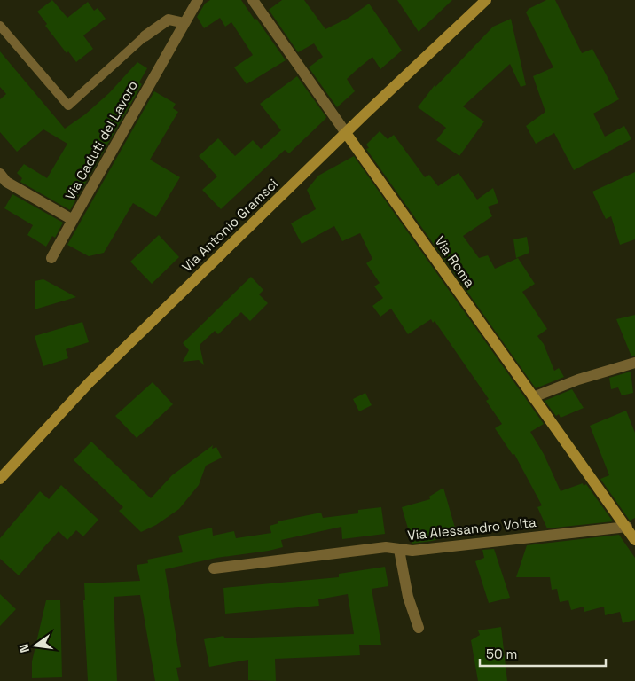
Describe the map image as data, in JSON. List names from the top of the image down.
{
  "streets": {
    "main road": ["Via Antonio Gramsci", "Via Roma"],
    "street": ["Via Caduti del Lavoro", "Via Alessandro Volta"]
  },
  "crossings": [
    ["Via Antonio Gramsci", "Via Roma"],
    ["Via Roma", "Via Alessandro Volta"]
  ],
  "scale_bar": "50 m",
  "north": "left"
}
